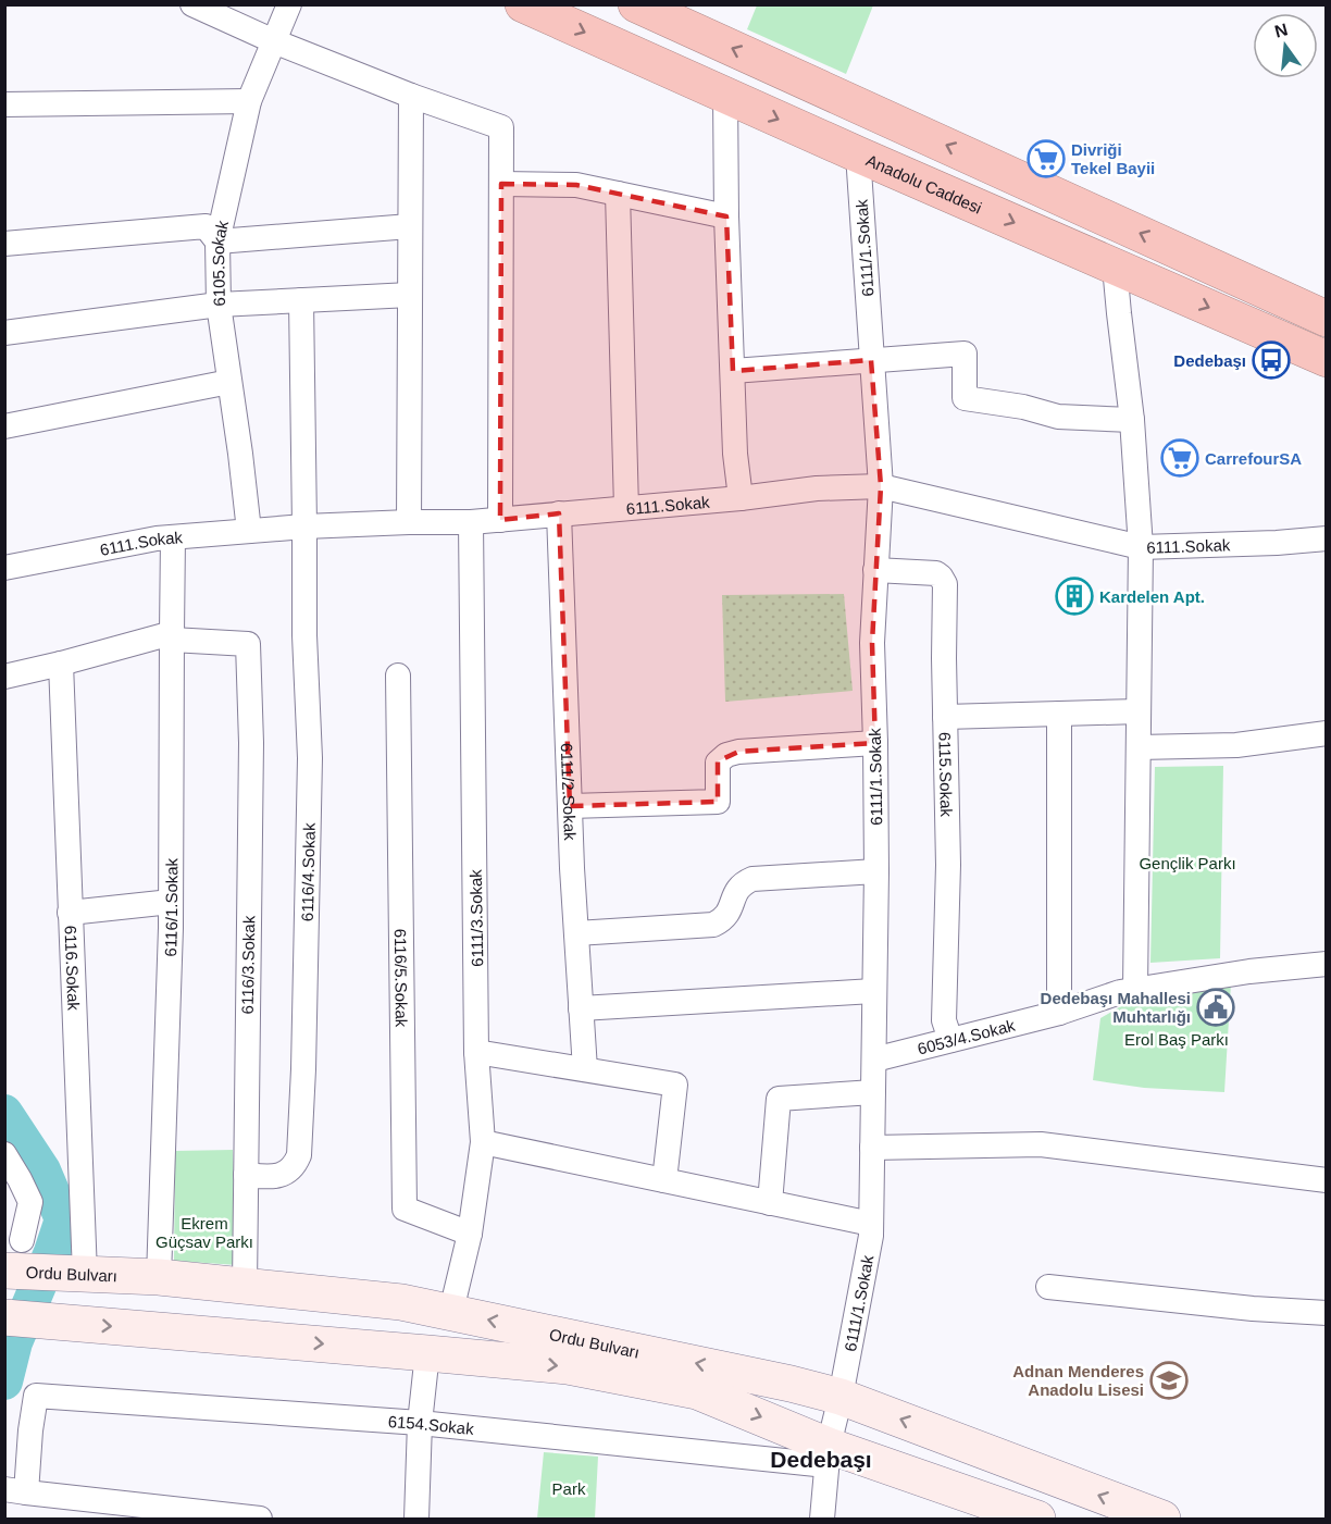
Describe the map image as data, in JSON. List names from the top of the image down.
{
  "streets": {
    "highway": ["Anadolu Caddesi"],
    "main road": ["Ordu Bulvarı"],
    "street": [
      "6111/1.Sokak",
      "6105.Sokak",
      "6111.Sokak",
      "6115.Sokak",
      "6111/2.Sokak",
      "6116/4.Sokak",
      "6116/1.Sokak",
      "6111/3.Sokak",
      "6116/3.Sokak",
      "6116.Sokak",
      "6116/5.Sokak",
      "6053/4.Sokak",
      "6154.Sokak"
    ]
  },
  "crossings": [
    ["Anadolu Caddesi", "6111/1.Sokak"],
    ["6111/1.Sokak", "6111.Sokak"],
    ["6111/1.Sokak", "6115.Sokak"],
    ["6111/1.Sokak", "6053/4.Sokak"],
    ["6111/1.Sokak", "Ordu Bulvarı"],
    ["6111/1.Sokak", "6154.Sokak"],
    ["6105.Sokak", "6111.Sokak"],
    ["6111.Sokak", "6111/2.Sokak"],
    ["6111.Sokak", "6116/4.Sokak"],
    ["6111.Sokak", "6116/1.Sokak"],
    ["6111.Sokak", "6111/3.Sokak"],
    ["6115.Sokak", "6053/4.Sokak"],
    ["6116/4.Sokak", "6116/3.Sokak"],
    ["6116/1.Sokak", "6116/3.Sokak"],
    ["6116/1.Sokak", "Ordu Bulvarı"],
    ["6111/3.Sokak", "6116/5.Sokak"],
    ["6111/3.Sokak", "Ordu Bulvarı"],
    ["6116/3.Sokak", "Ordu Bulvarı"],
    ["6116.Sokak", "Ordu Bulvarı"],
    ["Ordu Bulvarı", "6154.Sokak"]
  ],
  "districts": ["Dedebaşı"],
  "parks": [
    "Gençlik Parkı",
    "Erol Baş Parkı",
    "Ekrem Güçsav Parkı",
    "Park"
  ],
  "places": {
    "supermarket": ["Divriği Tekel Bayii", "CarrefourSA"],
    "bus stop": ["Dedebaşı"],
    "building": ["Kardelen Apt."],
    "public building": ["Dedebaşı Mahallesi Muhtarlığı"],
    "school or university": ["Adnan Menderes Anadolu Lisesi"]
  },
  "north": "top"
}
